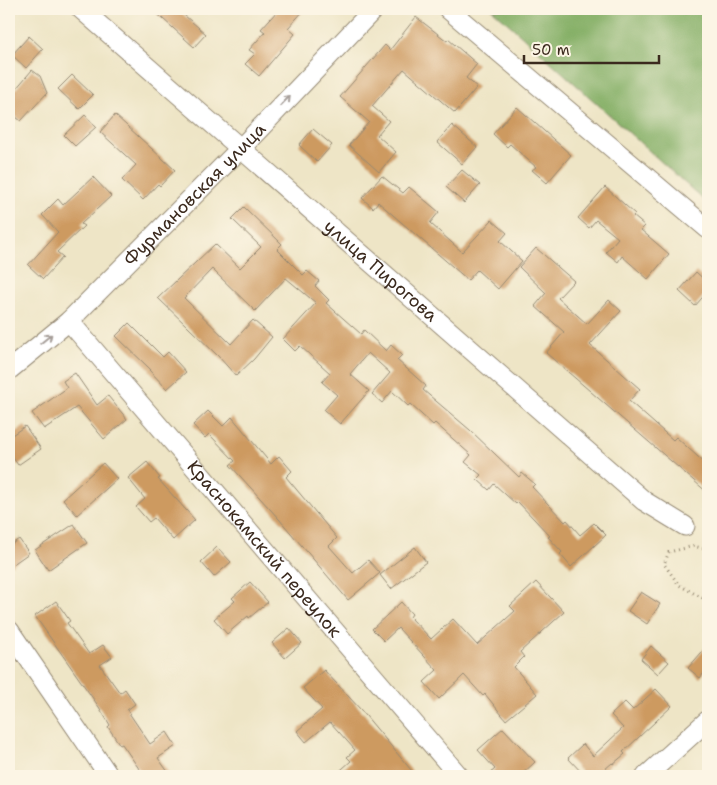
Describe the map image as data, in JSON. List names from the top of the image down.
{
  "streets": {
    "street": ["Фурмановская улица", "улица Пирогова", "Краснокамский переулок"]
  },
  "crossings": [
    ["Фурмановская улица", "улица Пирогова"],
    ["Фурмановская улица", "Краснокамский переулок"]
  ],
  "one_way": ["Фурмановская улица"],
  "scale_bar": "50 m"
}
